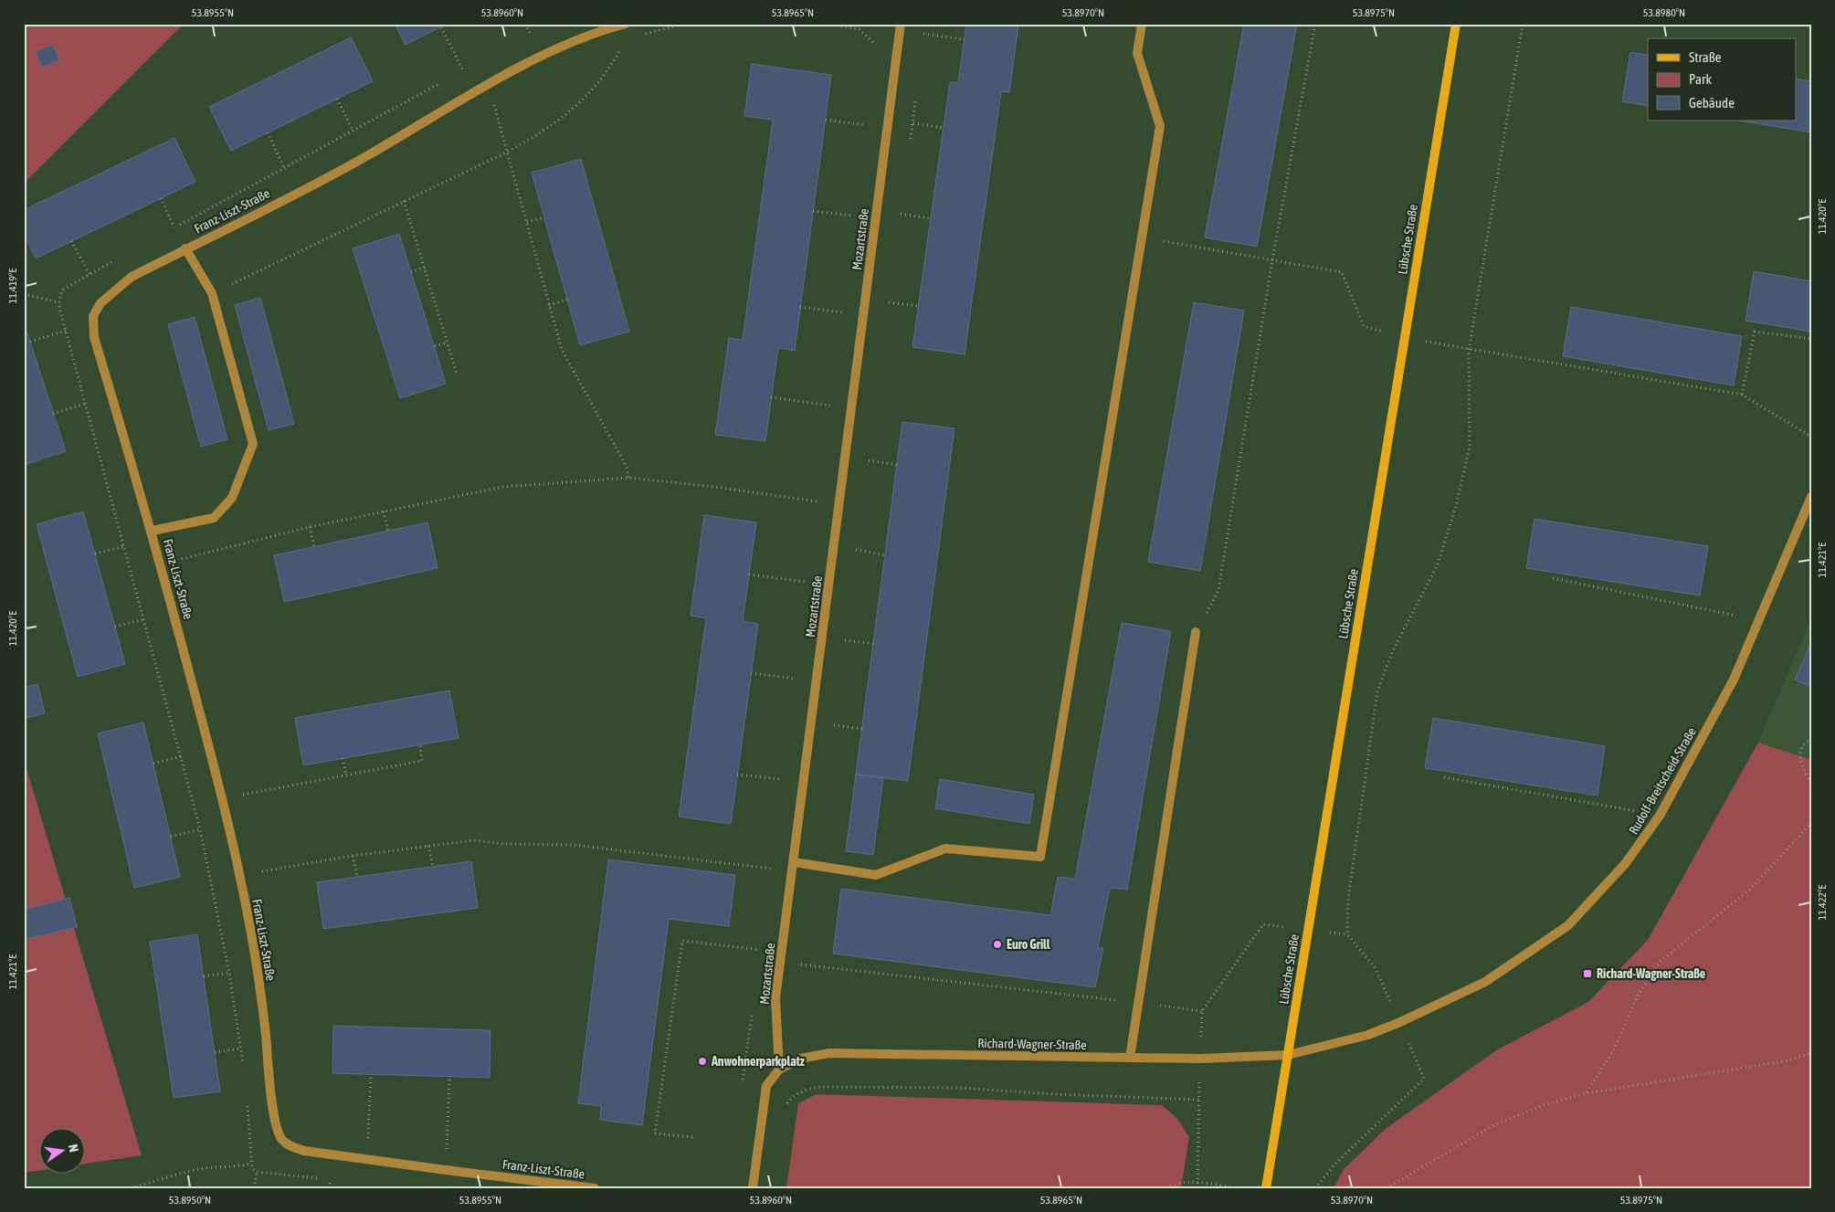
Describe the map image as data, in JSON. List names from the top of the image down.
{
  "streets": {
    "street": [
      "Franz-Liszt-Straße",
      "Mozartstraße",
      "Lübsche Straße",
      "Rudolf-Breitscheid-Straße",
      "Richard-Wagner-Straße"
    ]
  },
  "crossings": [
    ["Mozartstraße", "Richard-Wagner-Straße"],
    ["Lübsche Straße", "Rudolf-Breitscheid-Straße"],
    ["Lübsche Straße", "Richard-Wagner-Straße"],
    ["Rudolf-Breitscheid-Straße", "Richard-Wagner-Straße"]
  ],
  "places": {
    "other": ["Euro Grill", "Anwohnerparkplatz"],
    "transit": ["Richard-Wagner-Straße"]
  },
  "legend": ["Straße", "Park", "Gebäude"],
  "north": "right",
  "coordinates": [
    "53.8955°N",
    "53.8960°N",
    "53.8965°N",
    "53.8970°N",
    "53.8975°N",
    "53.8980°N",
    "11.420°E",
    "11.419°E",
    "11.421°E",
    "11.422°E",
    "53.8950°N"
  ]
}
